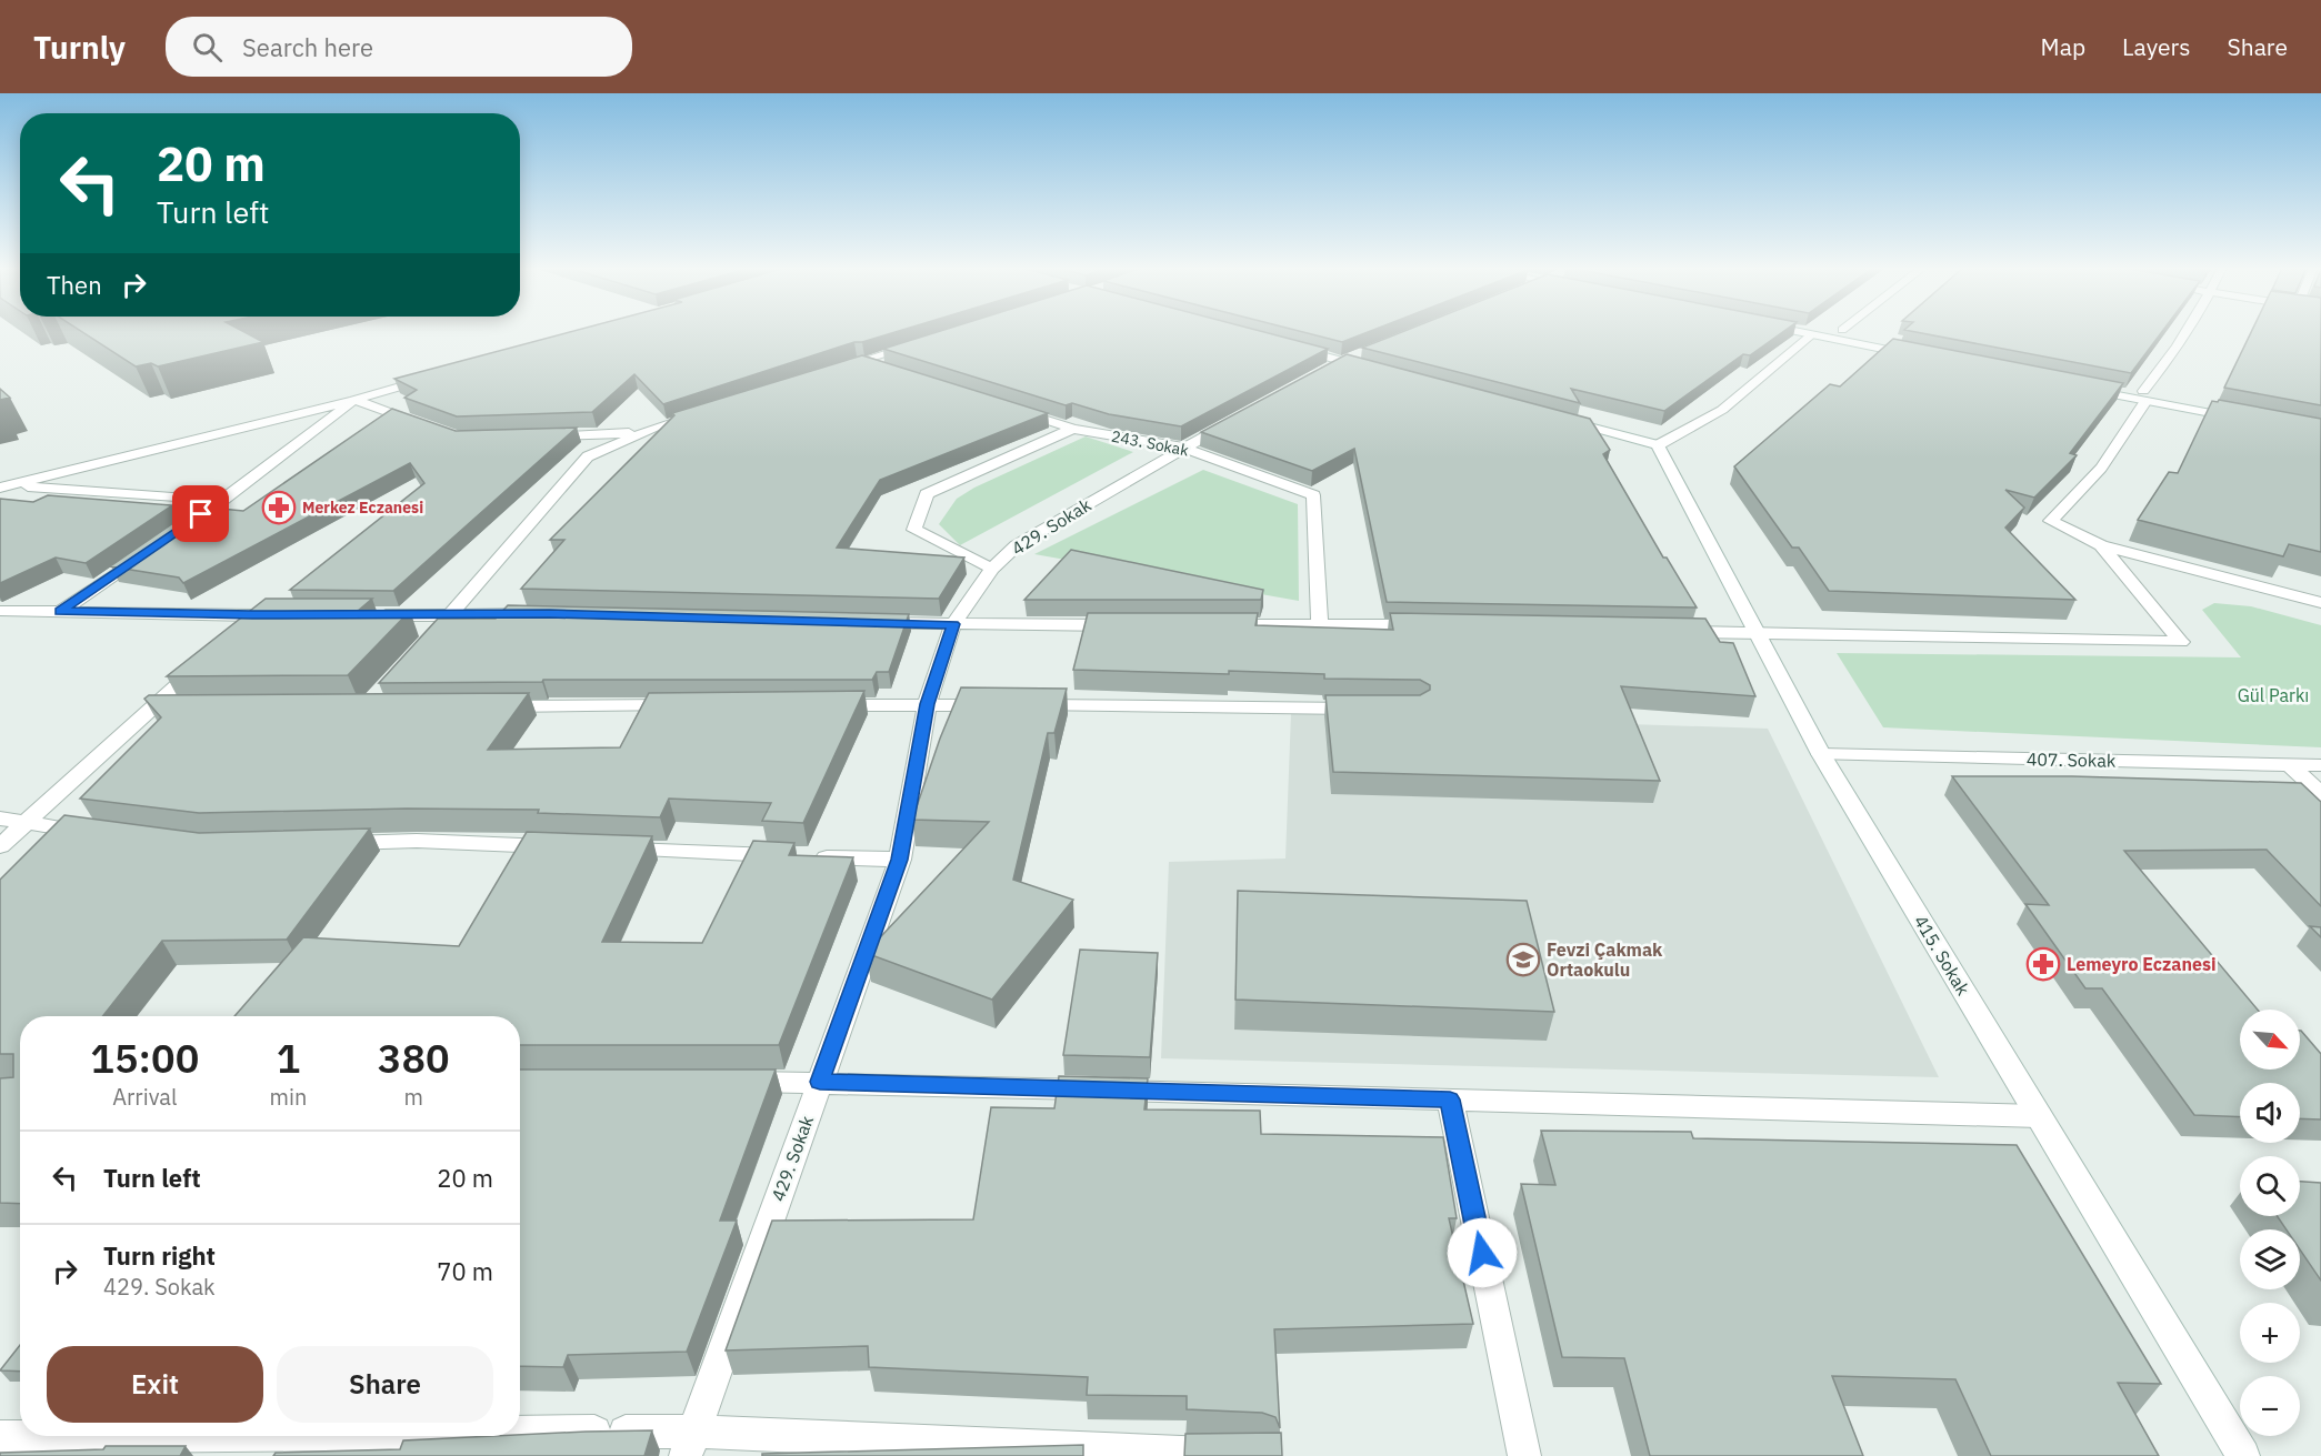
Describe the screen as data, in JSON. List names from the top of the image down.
{
  "streets": {
    "street": [
      "243. Sokak",
      "429. Sokak",
      "407. Sokak",
      "415. Sokak"
    ]
  },
  "crossings": [
    ["243. Sokak", "429. Sokak"],
    ["407. Sokak", "415. Sokak"]
  ],
  "parks": ["Gül Parkı"],
  "places": {
    "pharmacy": ["Merkez Eczanesi", "Lemeyro Eczanesi"],
    "school or university": ["Fevzi Çakmak Ortaokulu"]
  },
  "north": "bottom right",
  "page": {
    "header": "Turnly",
    "search": "Search here",
    "nav": ["Map", "Layers", "Share"],
    "turn": ["20 m", "Turn left"],
    "then": "Then",
    "map_buttons": ["+", "−"],
    "eta": [
      "15:00",
      "Arrival",
      "1",
      "min",
      "380",
      "m"
    ],
    "list": [
      {
        "name": "Turn left",
        "value": "20 m"
      },
      {
        "name": "Turn right",
        "note": "429. Sokak",
        "value": "70 m"
      }
    ],
    "buttons": ["Exit", "Share"]
  }
}
